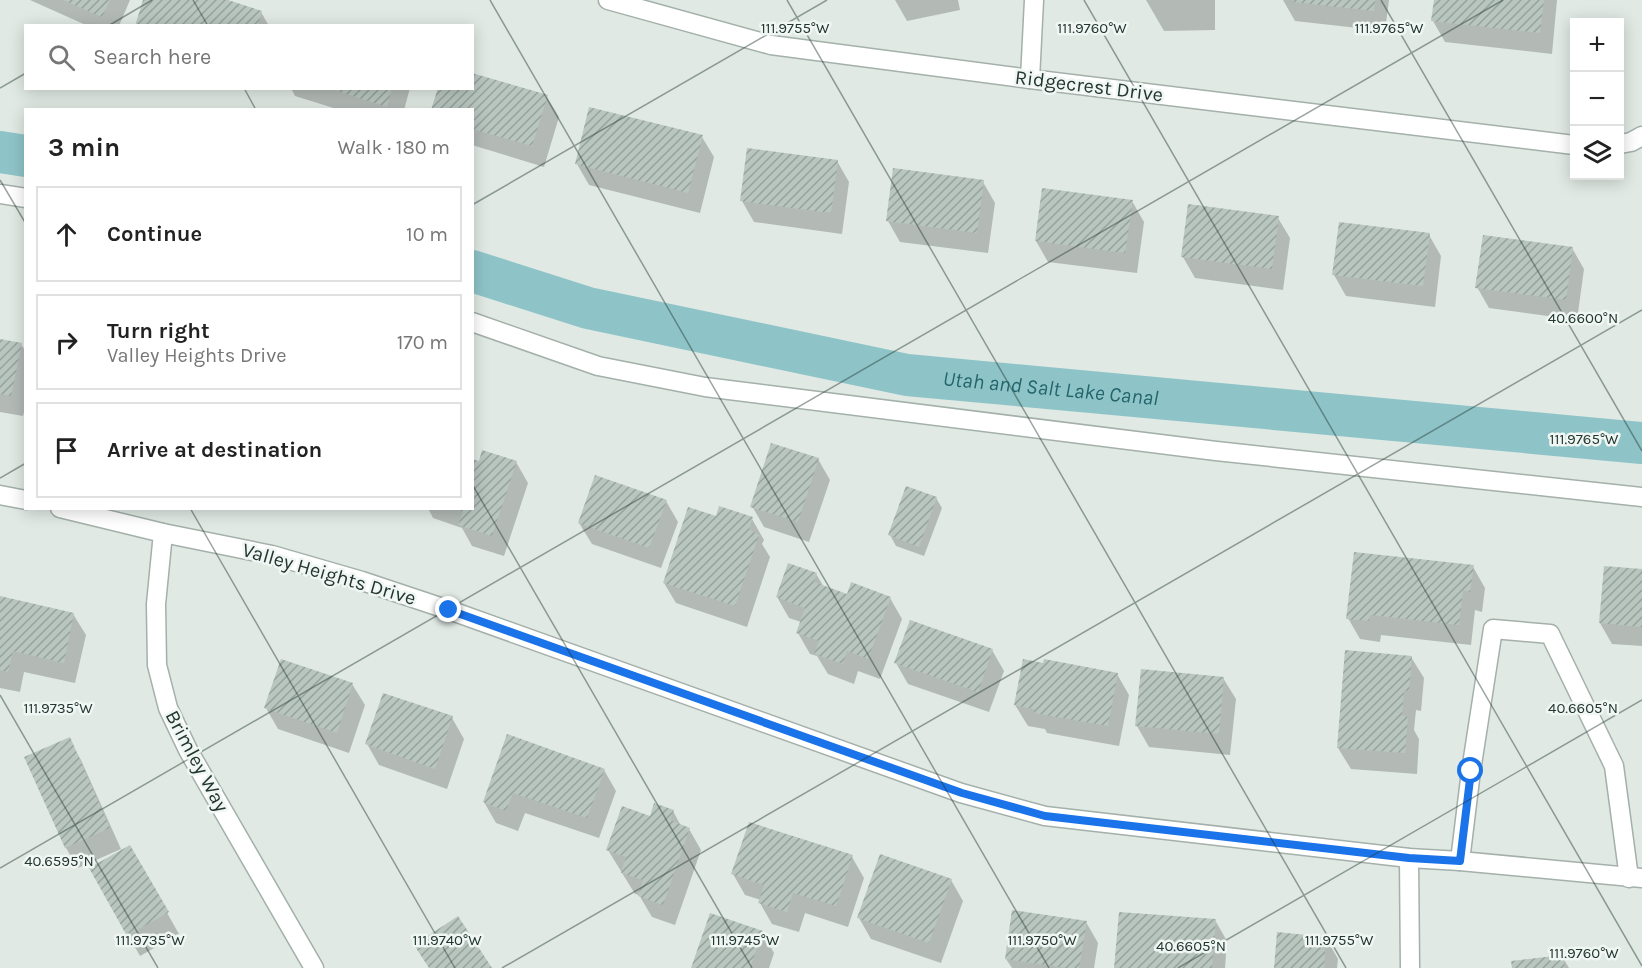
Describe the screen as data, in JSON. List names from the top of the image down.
{
  "streets": {
    "street": ["Ridgecrest Drive", "Valley Heights Drive", "Brimley Way"]
  },
  "crossings": [
    ["Valley Heights Drive", "Brimley Way"]
  ],
  "water": ["Utah and Salt Lake Canal"],
  "page": {
    "map_buttons": ["+", "−"],
    "search": "Search here",
    "heading": ["3 min", "Walk · 180 m"],
    "list": [
      ["Continue", "10 m"],
      ["Turn right", "Valley Heights Drive", "170 m"],
      "Arrive at destination"
    ]
  },
  "coordinates": [
    "111.9765°W",
    "111.9755°W",
    "111.9760°W",
    "40.6600°N",
    "40.6605°N",
    "111.9735°W",
    "40.6595°N",
    "111.9740°W",
    "111.9745°W",
    "111.9750°W"
  ]
}
